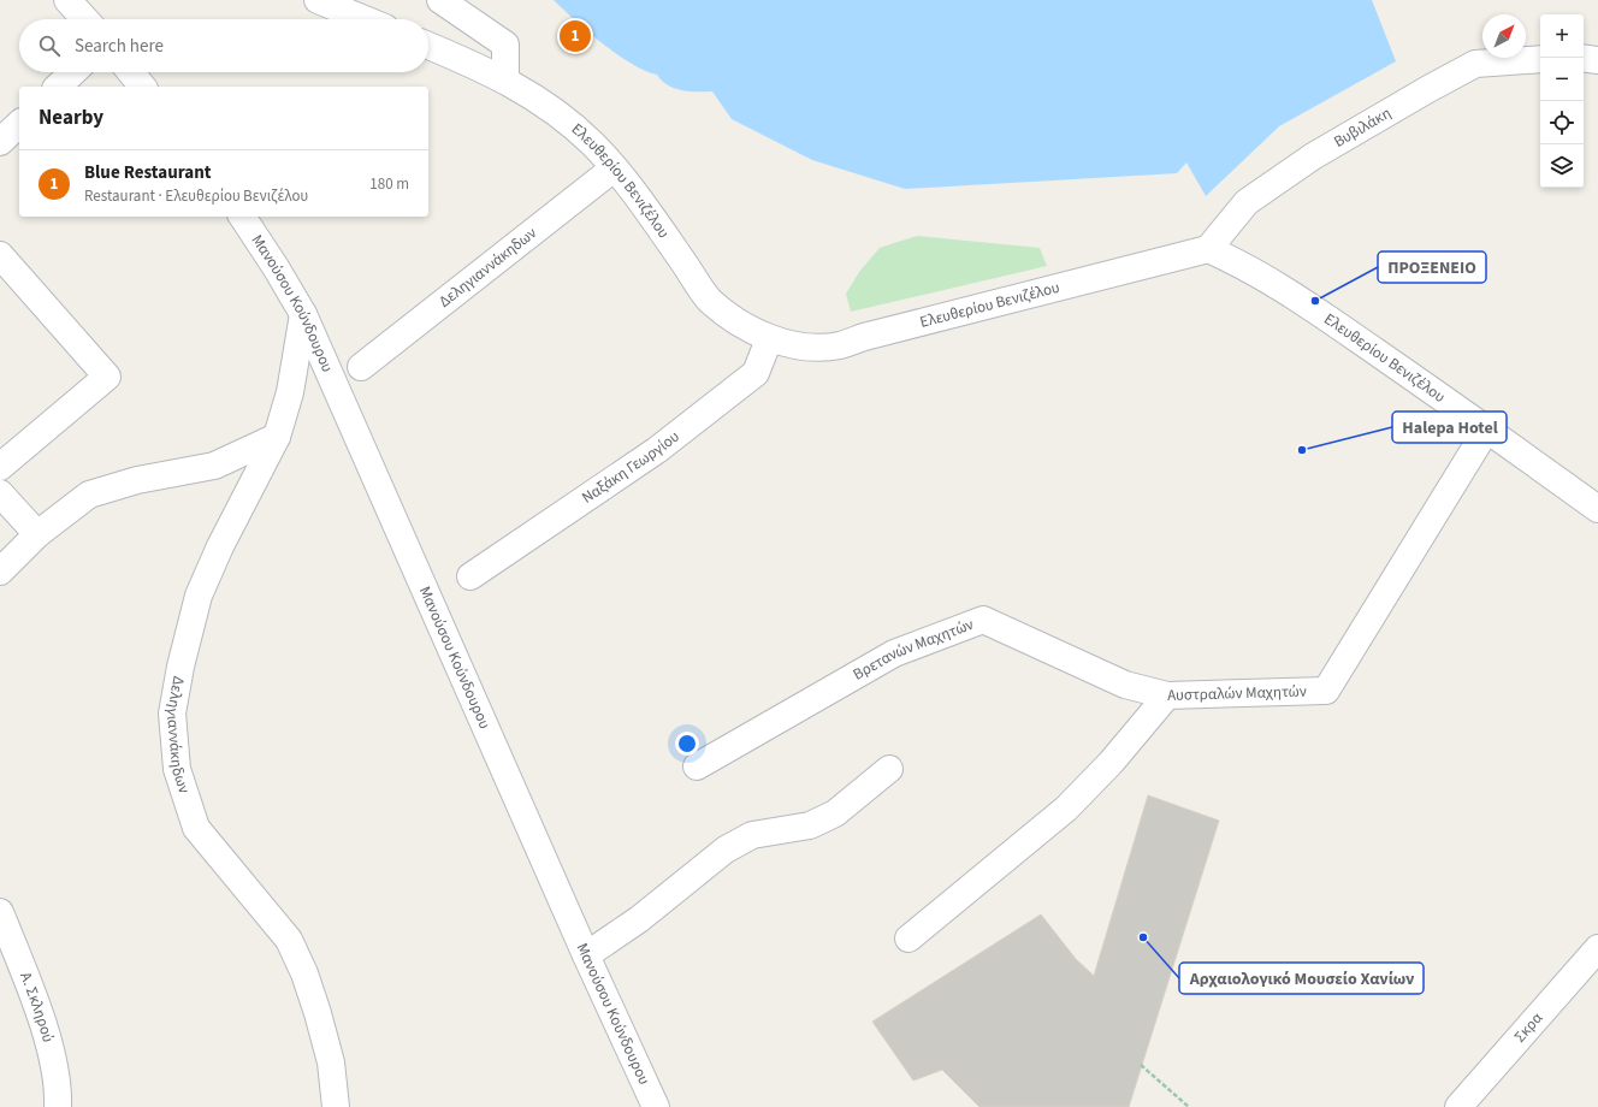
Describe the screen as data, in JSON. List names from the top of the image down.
{
  "streets": {
    "street": [
      "Βυβιλάκη",
      "Ελευθερίου Βενιζέλου",
      "Δεληγιαννάκηδων",
      "Μανούσου Κούνδουρου",
      "Ναξάκη Γεωργίου",
      "Βρετανών Μαχητών",
      "Αυστραλών Μαχητών",
      "Α. Σκληρού",
      "Σκρα"
    ]
  },
  "crossings": [
    ["Βυβιλάκη", "Ελευθερίου Βενιζέλου"],
    ["Ελευθερίου Βενιζέλου", "Δεληγιαννάκηδων"],
    ["Ελευθερίου Βενιζέλου", "Ναξάκη Γεωργίου"],
    ["Ελευθερίου Βενιζέλου", "Αυστραλών Μαχητών"],
    ["Δεληγιαννάκηδων", "Μανούσου Κούνδουρου"],
    ["Βρετανών Μαχητών", "Αυστραλών Μαχητών"]
  ],
  "places": ["ΠΡΟΞΕΝΕΙΟ", "Halepa Hotel", "Αρχαιολογικό Μουσείο Χανίων"],
  "north": "top right",
  "page": {
    "map_buttons": ["+", "−"],
    "pins": "1",
    "search": "Search here",
    "heading": "Nearby",
    "list": [
      {
        "mark": "1",
        "name": "Blue Restaurant",
        "note": "Restaurant · Ελευθερίου Βενιζέλου",
        "value": "180 m"
      }
    ]
  }
}
